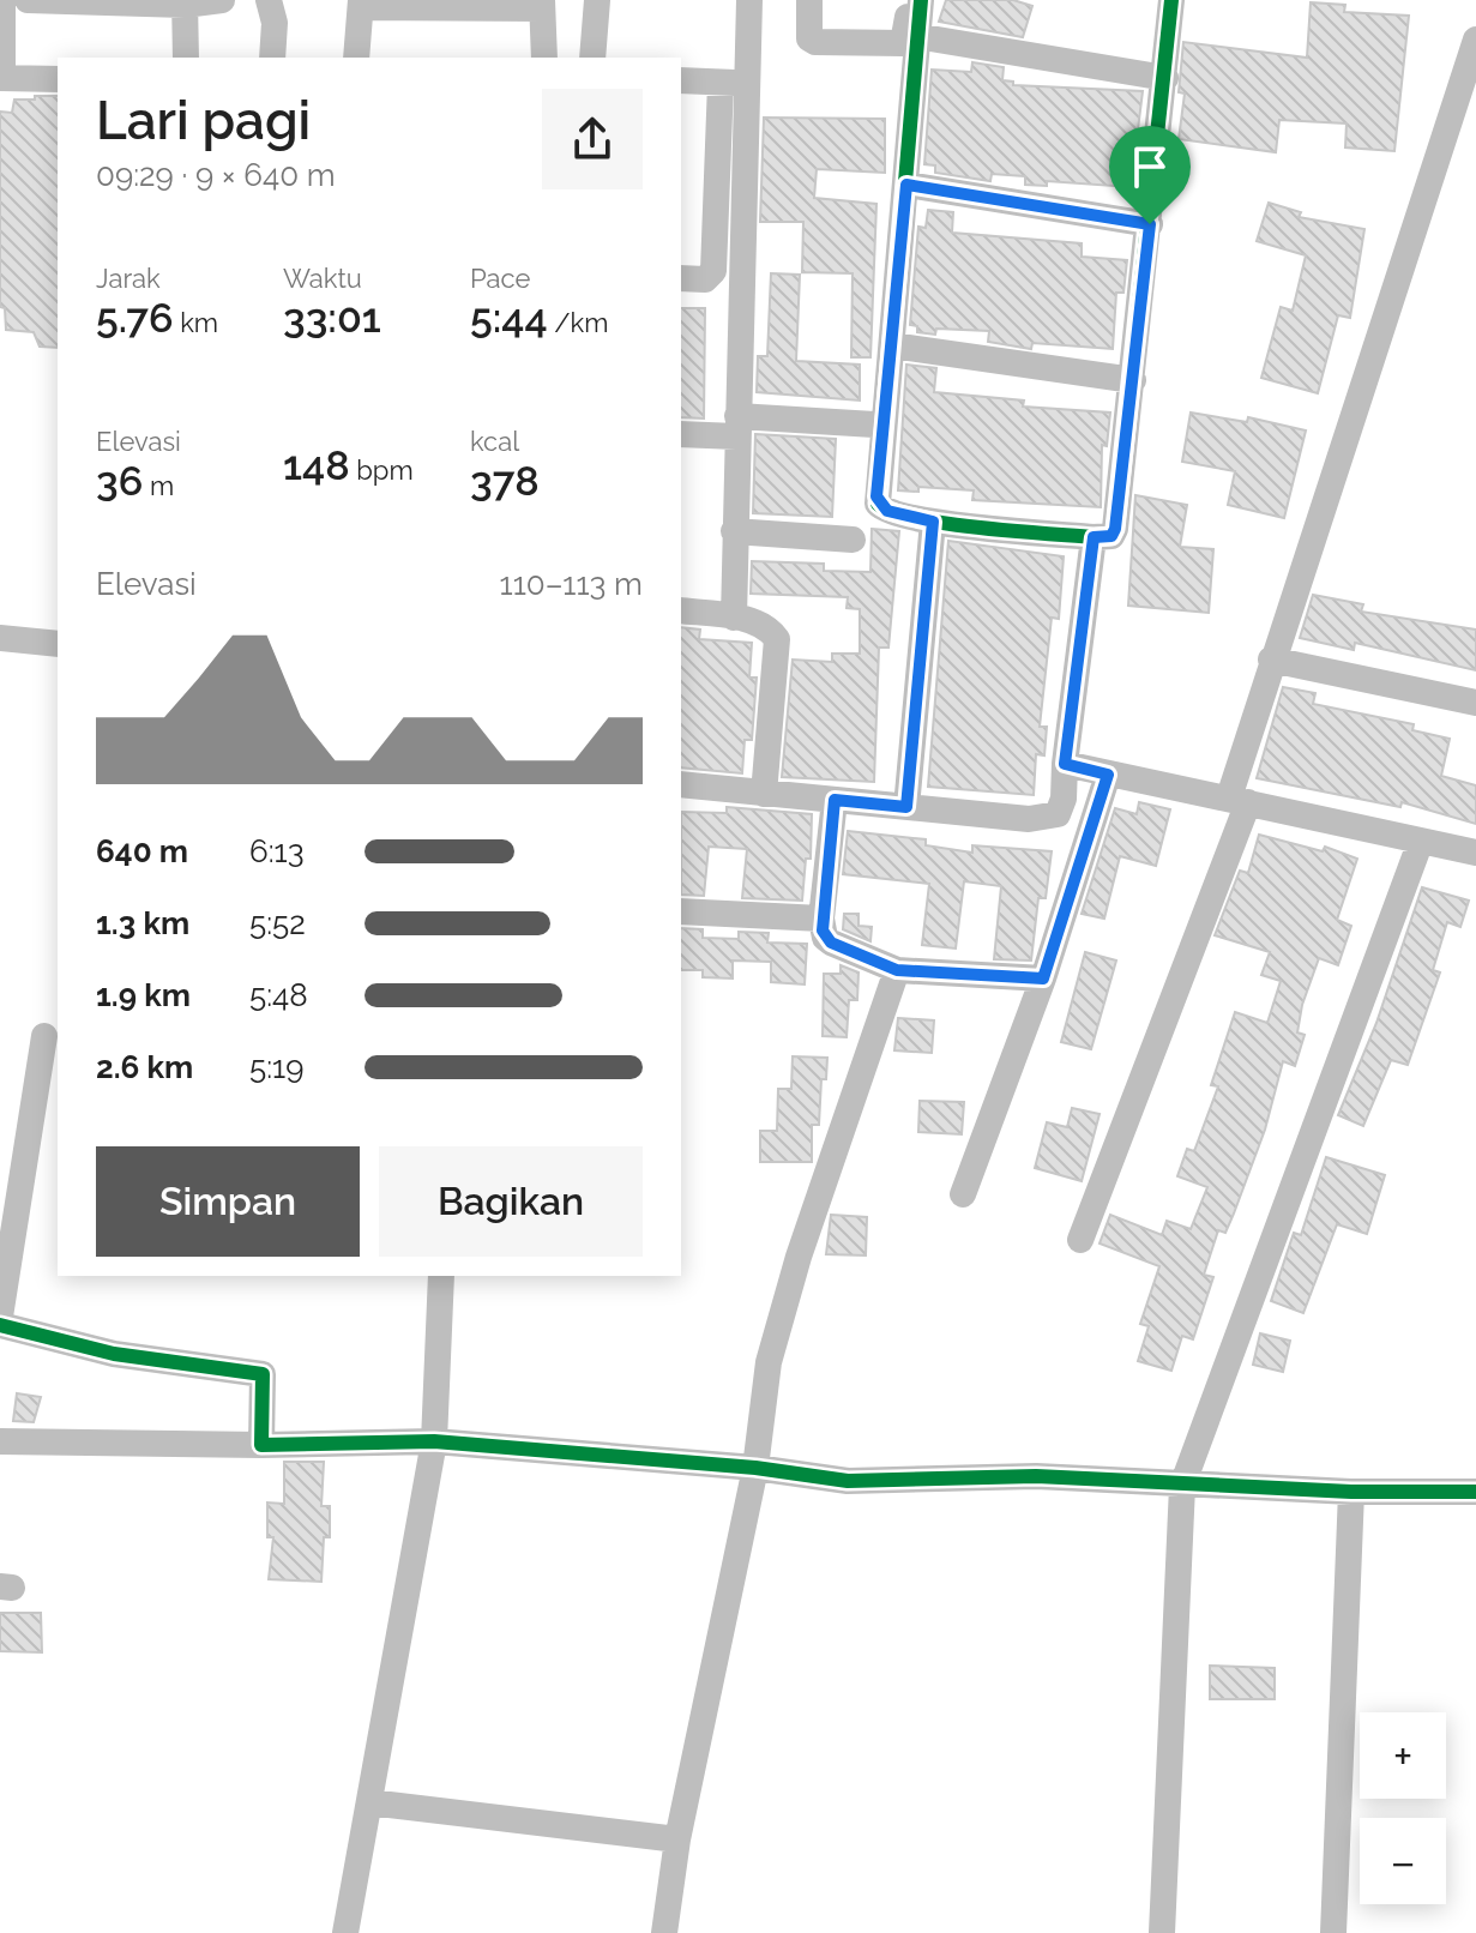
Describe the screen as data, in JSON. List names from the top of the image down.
{
  "page": {
    "heading": ["Lari pagi", "09:29 · 9 × 640 m"],
    "stats": [
      ["Jarak", "5.76 km"],
      ["Waktu", "33:01"],
      ["Pace", "5:44 /km"],
      ["Elevasi", "36 m"],
      ["148 bpm"],
      ["kcal", "378"]
    ],
    "chart": ["Elevasi", "110–113 m"],
    "list": [
      {
        "name": "640 m",
        "note": "6:13"
      },
      {
        "name": "1.3 km",
        "note": "5:52"
      },
      {
        "name": "1.9 km",
        "note": "5:48"
      },
      {
        "name": "2.6 km",
        "note": "5:19"
      }
    ],
    "buttons": ["Simpan", "Bagikan"],
    "map_buttons": ["+", "−"]
  }
}
